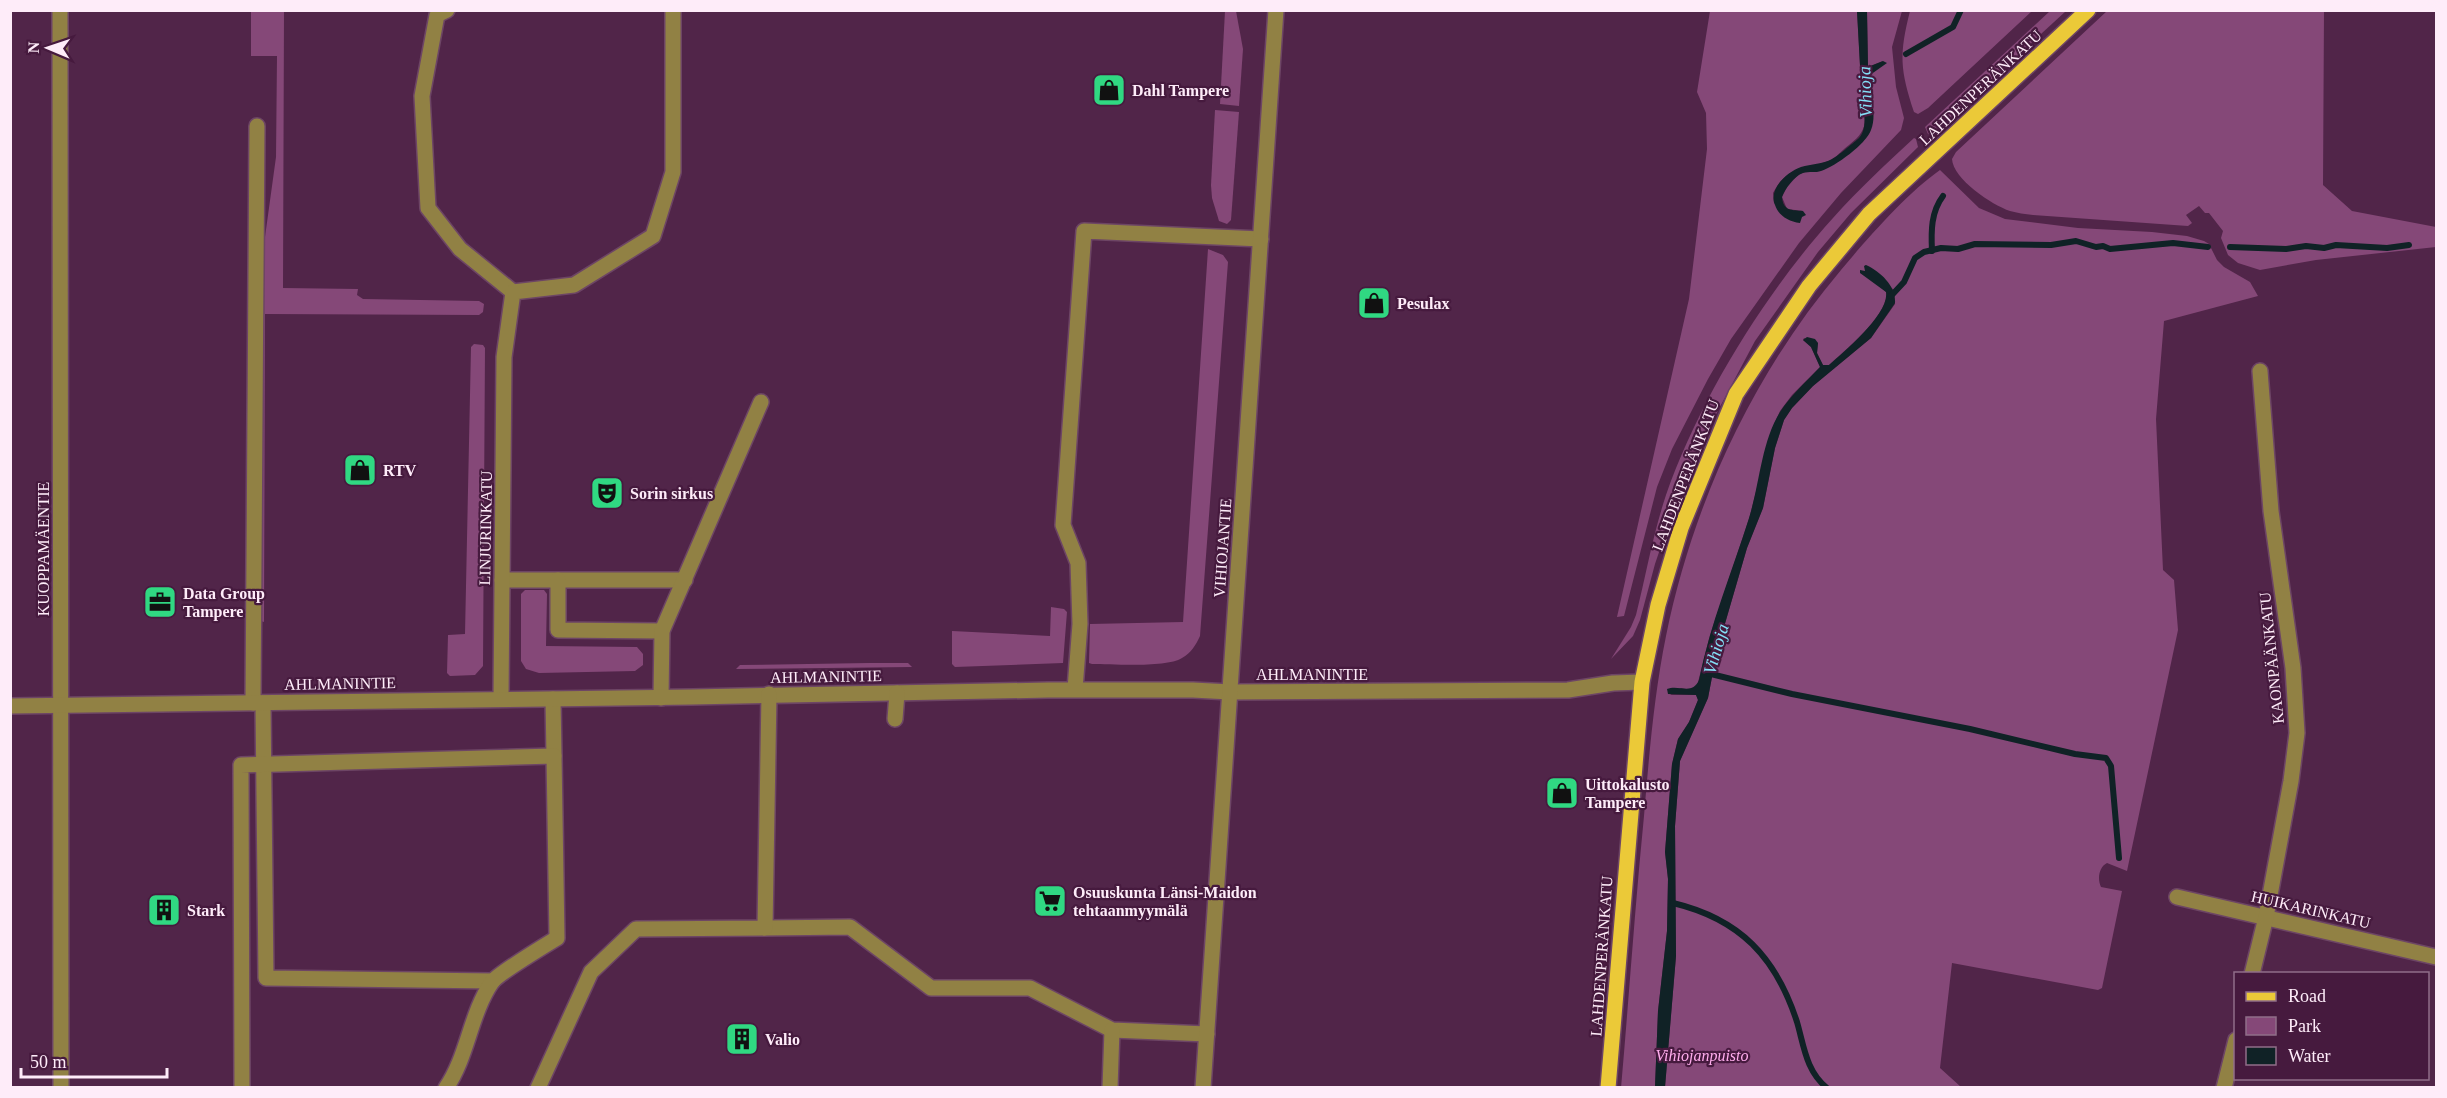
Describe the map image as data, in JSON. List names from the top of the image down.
{
  "streets": {
    "main road": ["LAHDENPERÄNKATU"],
    "street": [
      "LINJURINKATU",
      "VIHIOJANTIE",
      "KUOPPAMÄENTIE",
      "KAONPÄÄNKATU",
      "AHLMANINTIE",
      "HUIKARINKATU"
    ]
  },
  "crossings": [
    ["LAHDENPERÄNKATU", "AHLMANINTIE"],
    ["LINJURINKATU", "AHLMANINTIE"],
    ["VIHIOJANTIE", "AHLMANINTIE"],
    ["KUOPPAMÄENTIE", "AHLMANINTIE"],
    ["KAONPÄÄNKATU", "HUIKARINKATU"]
  ],
  "water": ["Vihioja"],
  "parks": ["Vihiojanpuisto"],
  "places": {
    "shop": [
      "Dahl Tampere",
      "Pesulax",
      "RTV",
      "Uittokalusto Tampere"
    ],
    "theatre": ["Sorin sirkus"],
    "office": ["Data Group Tampere"],
    "supermarket": ["Osuuskunta Länsi-Maidon tehtaanmyymälä"],
    "building": ["Stark", "Valio"]
  },
  "legend": ["Road", "Park", "Water"],
  "scale_bar": "50 m",
  "north": "left"
}
